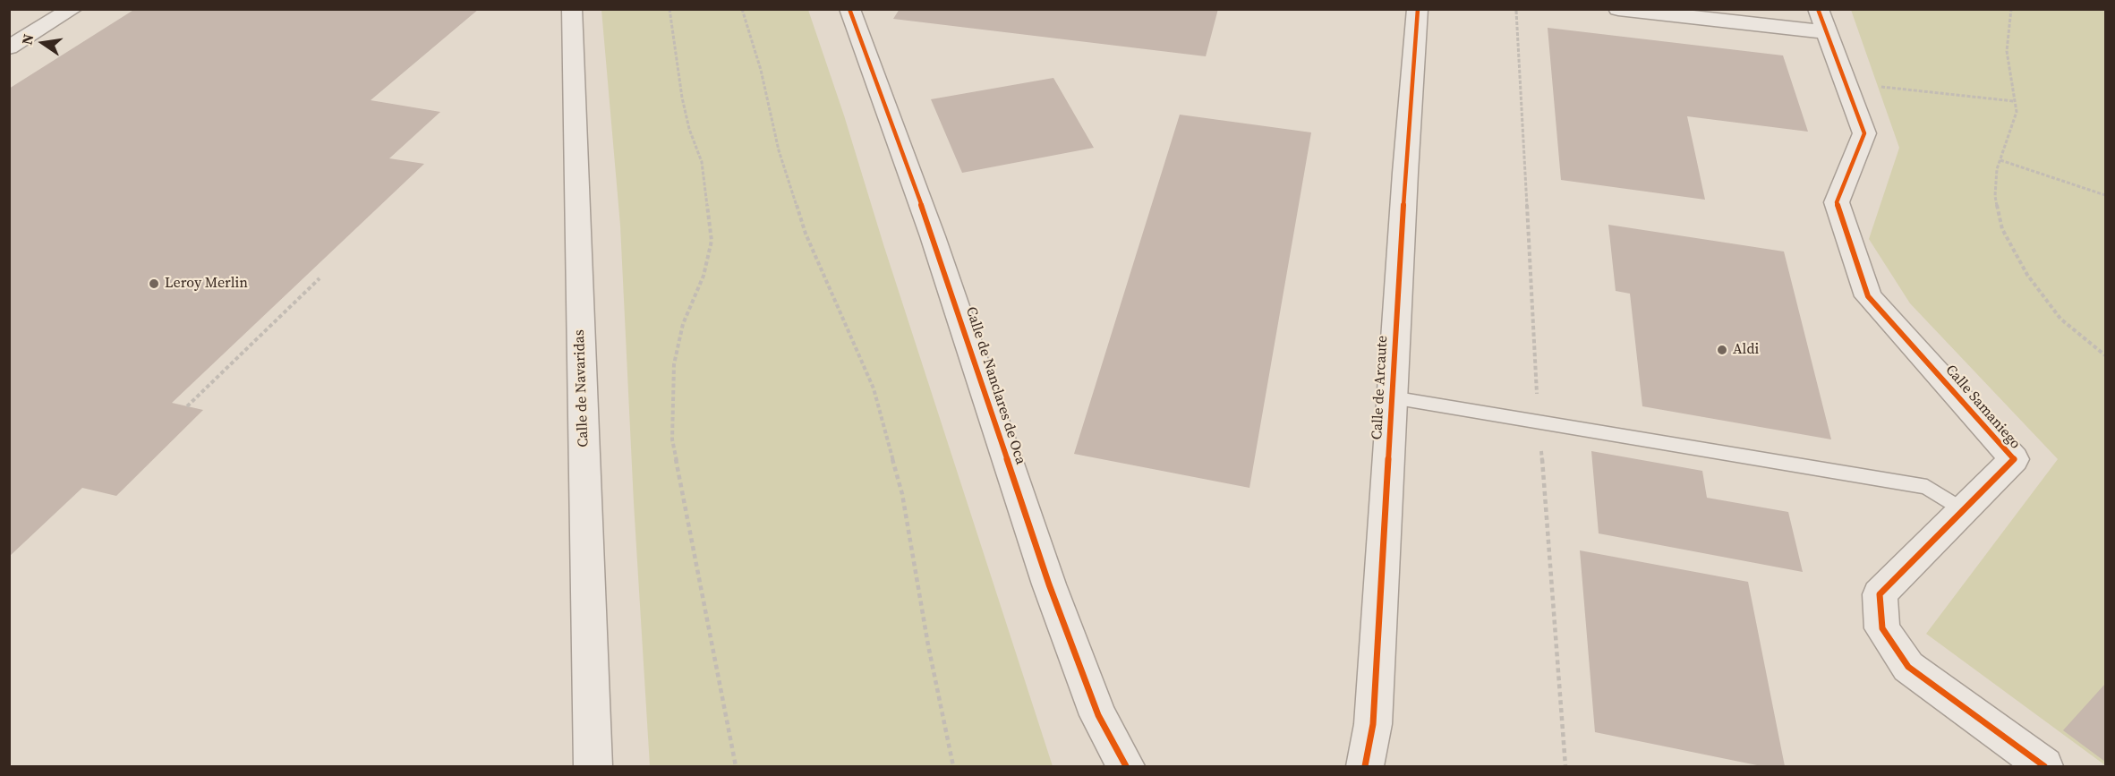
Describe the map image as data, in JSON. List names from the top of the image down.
{
  "streets": {
    "street": [
      "Calle de Nanclares de Oca",
      "Calle de Arcaute",
      "Calle de Navaridas",
      "Calle Samaniego"
    ]
  },
  "places": ["Leroy Merlin", "Aldi"],
  "north": "left"
}
